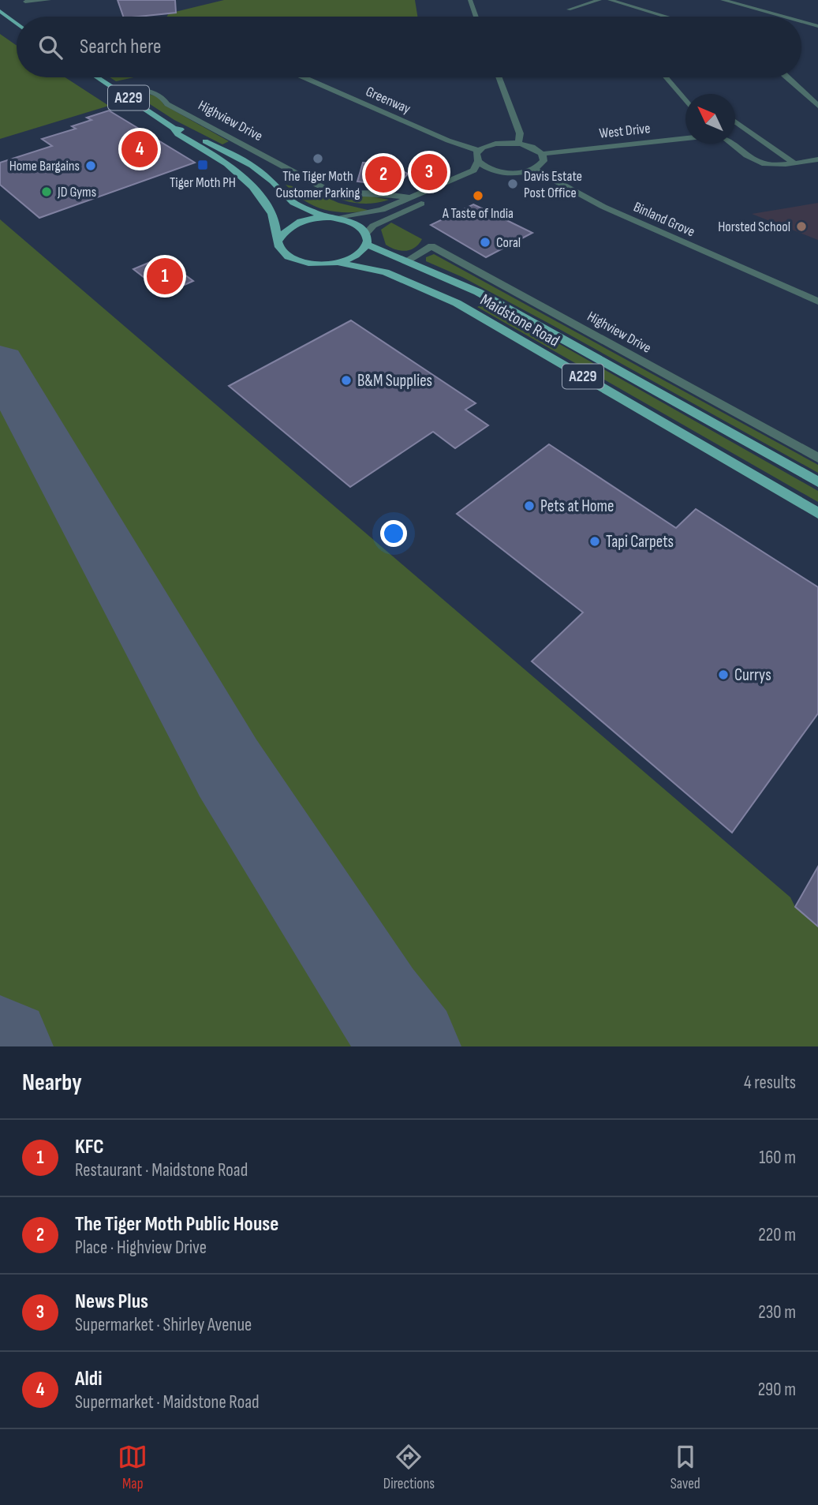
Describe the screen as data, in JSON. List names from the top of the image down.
{
  "streets": {
    "main road": ["A229", "Maidstone Road"],
    "street": [
      "Greenway",
      "Highview Drive",
      "West Drive",
      "Binland Grove"
    ]
  },
  "crossings": [
    ["A229", "Highview Drive"],
    ["A229", "Maidstone Road"],
    ["Highview Drive", "Maidstone Road"]
  ],
  "places": {
    "other": [
      "The Tiger Moth Customer Parking",
      "Home Bargains",
      "Davis Estate Post Office",
      "JD Gyms",
      "A Taste of India",
      "Horsted School",
      "Coral",
      "B&M Supplies",
      "Pets at Home",
      "Tapi Carpets",
      "Currys"
    ],
    "transit": ["Tiger Moth PH"]
  },
  "north": "top left",
  "page": {
    "search": "Search here",
    "pins": [
      "4",
      "3",
      "2",
      "1"
    ],
    "heading": ["Nearby", "4 results"],
    "list": [
      {
        "mark": "1",
        "name": "KFC",
        "note": "Restaurant · Maidstone Road",
        "value": "160 m"
      },
      {
        "mark": "2",
        "name": "The Tiger Moth Public House",
        "note": "Place · Highview Drive",
        "value": "220 m"
      },
      {
        "mark": "3",
        "name": "News Plus",
        "note": "Supermarket · Shirley Avenue",
        "value": "230 m"
      },
      {
        "mark": "4",
        "name": "Aldi",
        "note": "Supermarket · Maidstone Road",
        "value": "290 m"
      }
    ],
    "nav": ["Map", "Directions", "Saved"]
  }
}
